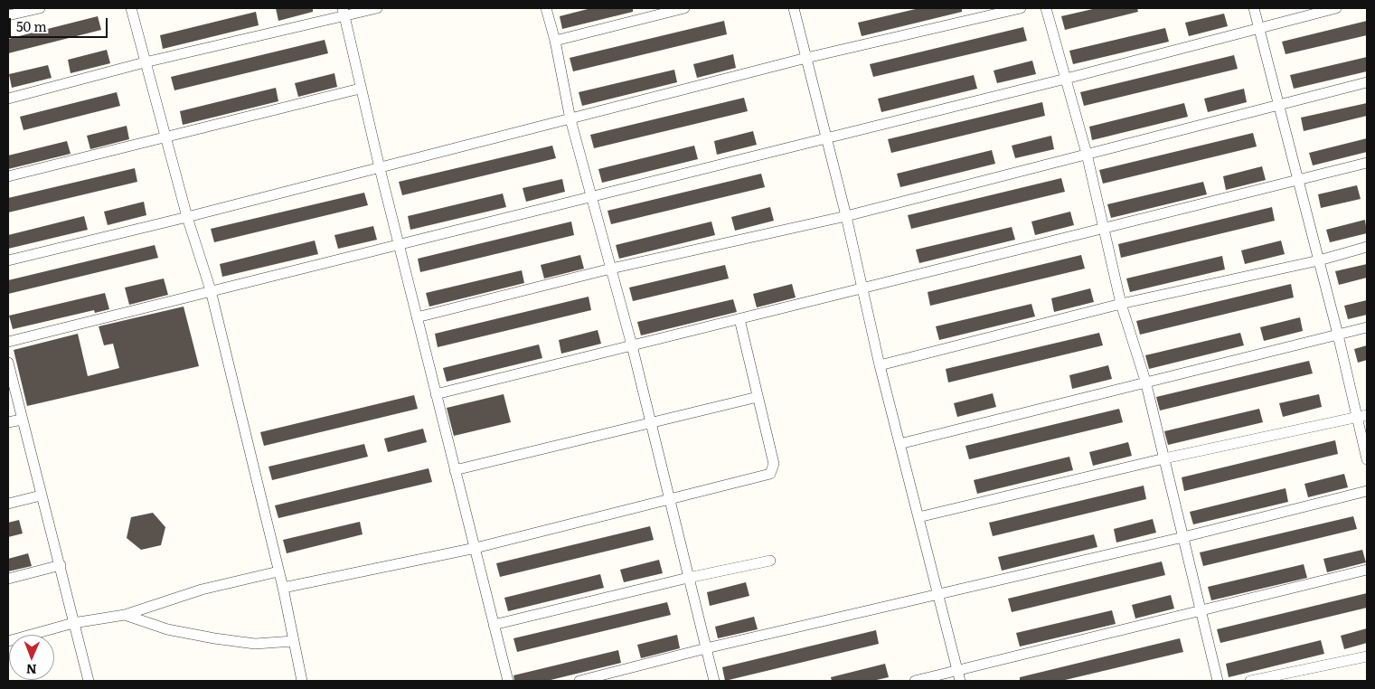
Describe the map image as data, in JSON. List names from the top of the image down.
{
  "scale_bar": "50 m",
  "north": "bottom"
}
